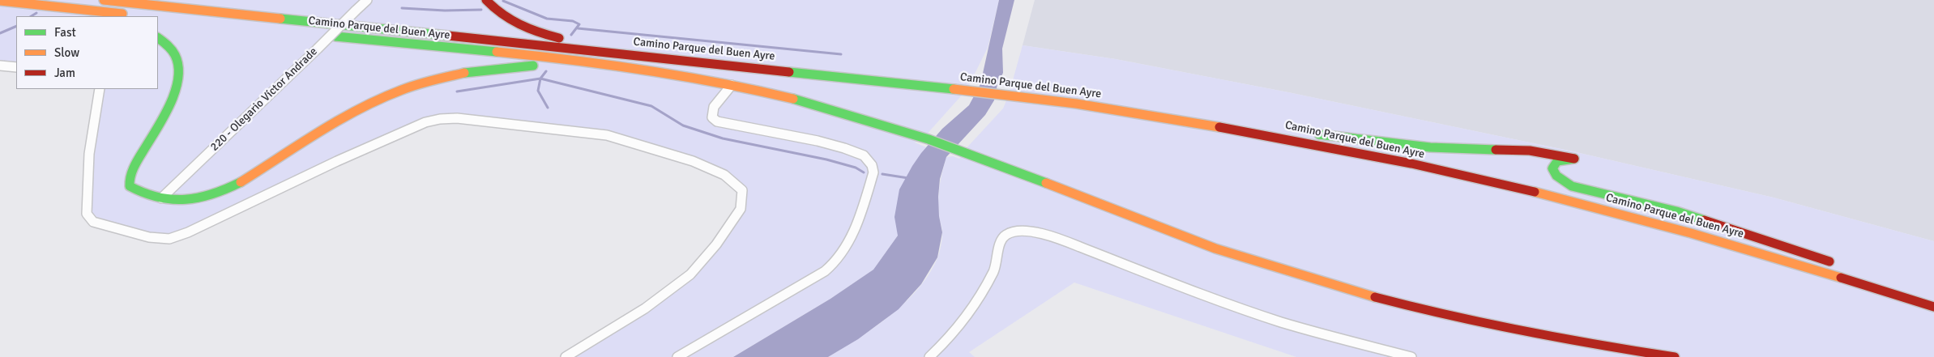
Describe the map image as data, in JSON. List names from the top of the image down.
{
  "streets": {
    "highway": ["Camino Parque del Buen Ayre"],
    "street": ["220 - Olegario Víctor Andrade"]
  },
  "legend": ["Fast", "Slow", "Jam"]
}
